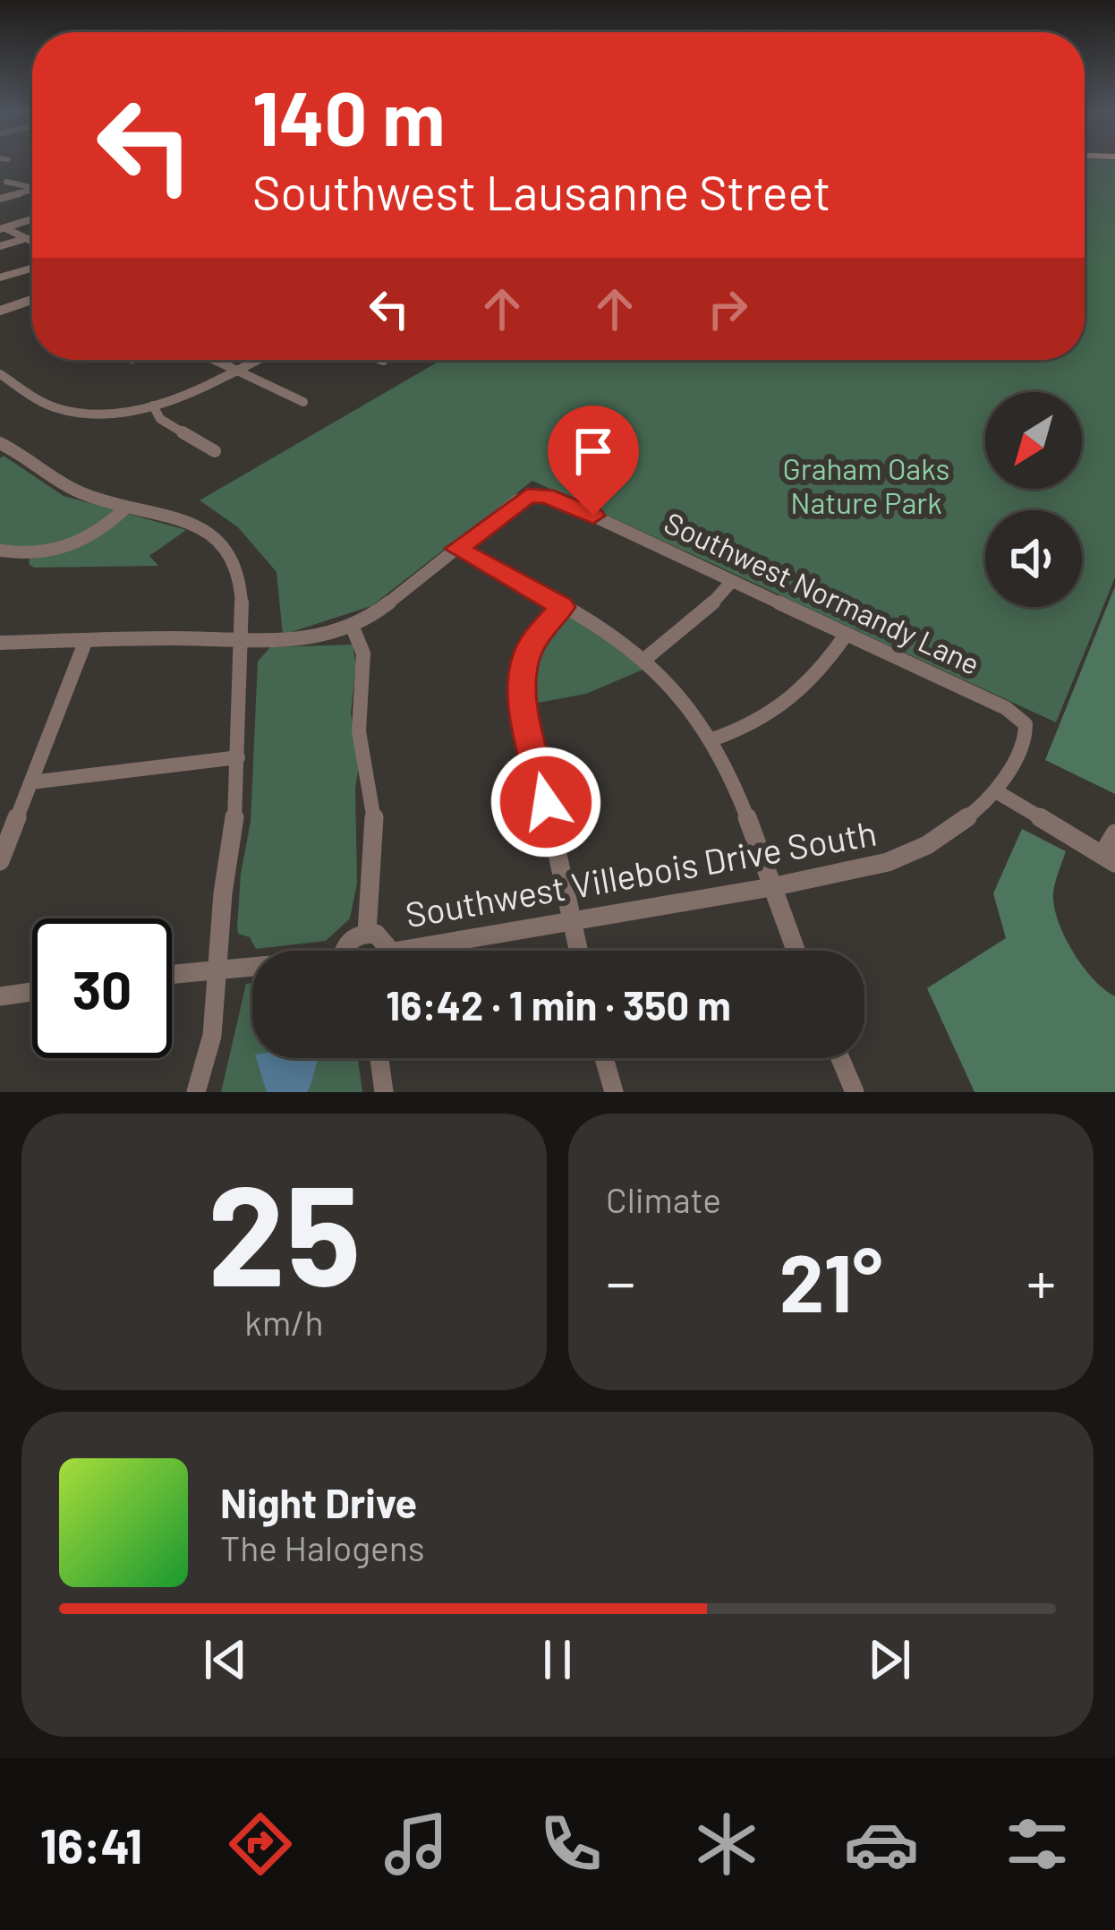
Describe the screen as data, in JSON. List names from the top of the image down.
{
  "streets": {
    "street": ["Southwest Normandy Lane", "Southwest Villebois Drive South"]
  },
  "crossings": [
    ["Southwest Normandy Lane", "Southwest Villebois Drive South"]
  ],
  "parks": ["Graham Oaks Nature Park"],
  "north": "bottom left",
  "page": {
    "turn": ["140 m", "Southwest Lausanne Street"],
    "limit": "30",
    "trip": "16:42 · 1 min · 350 m",
    "tile": [
      ["25", "km/h"],
      "Climate"
    ],
    "heat": ["−", "21°", "+"],
    "song": ["Night Drive", "The Halogens"],
    "tabs": "16:41"
  }
}
